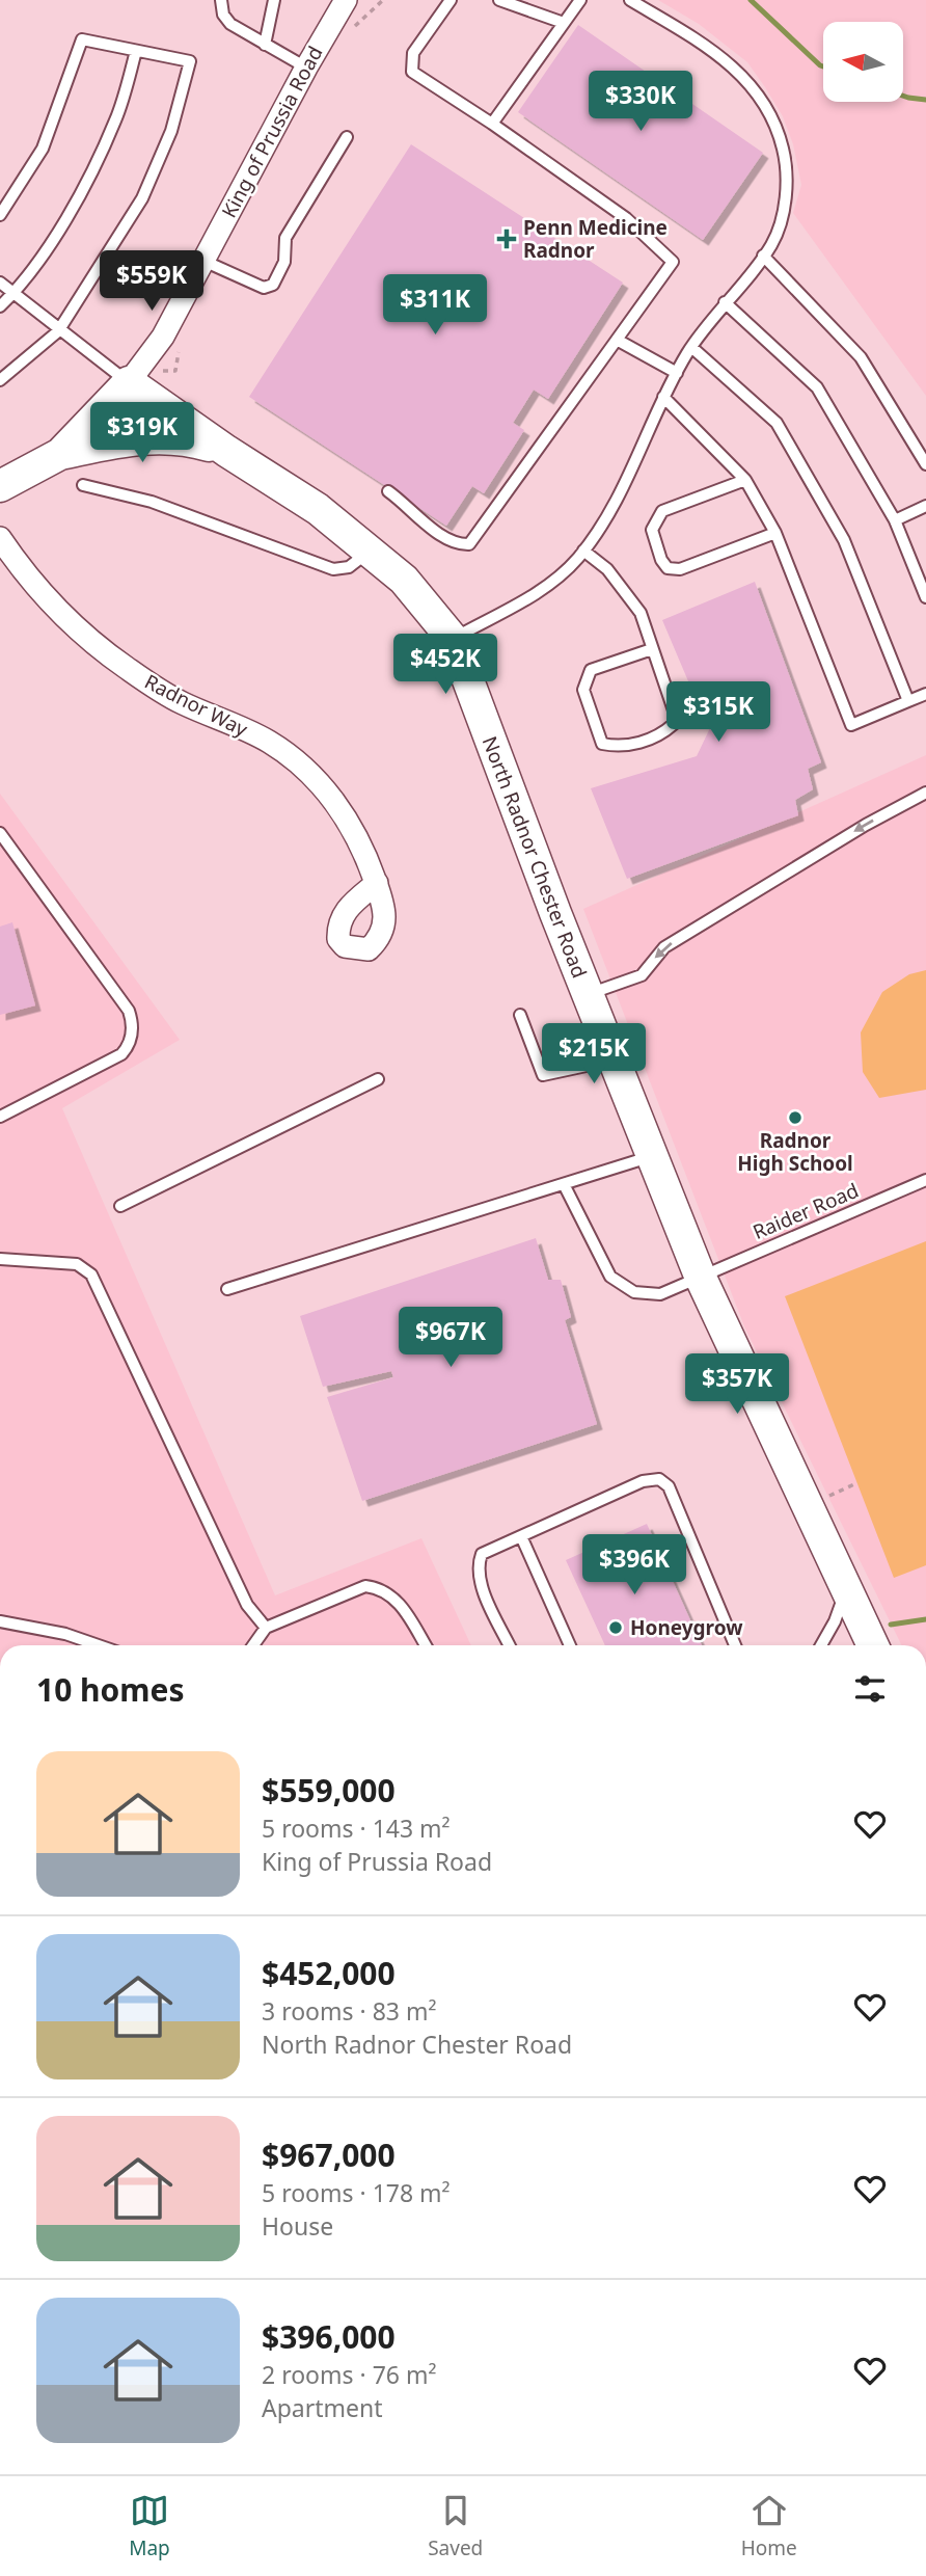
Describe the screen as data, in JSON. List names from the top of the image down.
{
  "streets": {
    "main road": ["King of Prussia Road", "North Radnor Chester Road"],
    "street": ["Radnor Way"],
    "lane": ["Raider Road"]
  },
  "crossings": [
    ["King of Prussia Road", "North Radnor Chester Road"],
    ["North Radnor Chester Road", "Raider Road"]
  ],
  "places": {
    "health": ["Penn Medicine Radnor"],
    "other": ["Radnor High School", "Honeygrow"]
  },
  "north": "left",
  "page": {
    "price": [
      "$330K",
      "$559K",
      "$311K",
      "$319K",
      "$452K",
      "$315K",
      "$215K",
      "$967K",
      "$357K",
      "$396K"
    ],
    "heading": "10 homes",
    "list": [
      {
        "name": "$559,000",
        "note": "5 rooms · 143 m² · King of Prussia Road"
      },
      {
        "name": "$452,000",
        "note": "3 rooms · 83 m² · North Radnor Chester Road"
      },
      {
        "name": "$967,000",
        "note": "5 rooms · 178 m² · House"
      },
      {
        "name": "$396,000",
        "note": "2 rooms · 76 m² · Apartment"
      }
    ],
    "tabs": ["Map", "Saved", "Home"]
  }
}
